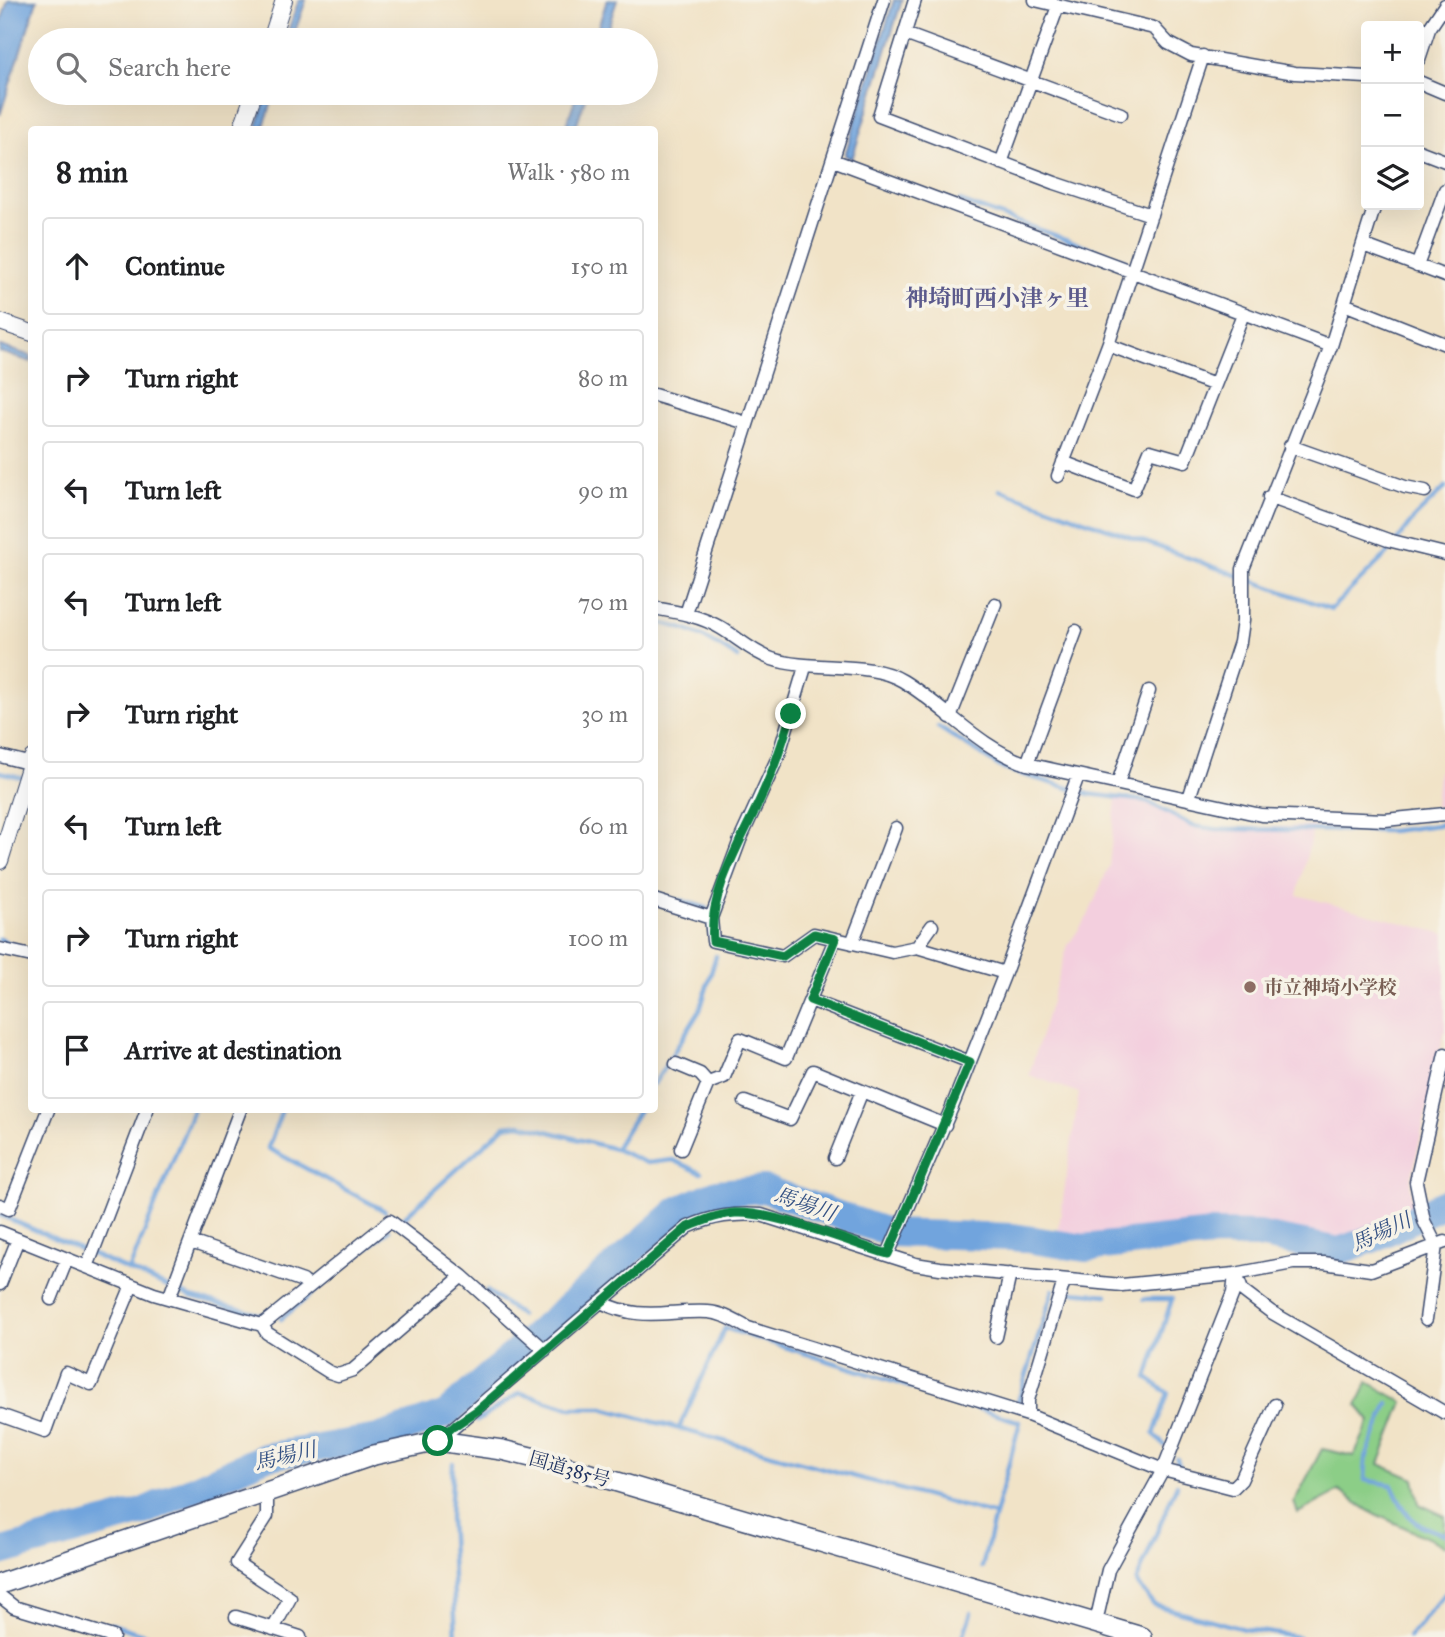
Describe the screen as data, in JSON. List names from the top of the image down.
{
  "streets": {
    "highway": ["国道385号"]
  },
  "districts": ["神埼町西小津ヶ里"],
  "water": ["馬場川"],
  "places": ["市立神埼小学校"],
  "page": {
    "map_buttons": ["+", "−"],
    "search": "Search here",
    "heading": ["8 min", "Walk · 580 m"],
    "list": [
      ["Continue", "150 m"],
      ["Turn right", "80 m"],
      ["Turn left", "90 m"],
      ["Turn left", "70 m"],
      ["Turn right", "30 m"],
      ["Turn left", "60 m"],
      ["Turn right", "100 m"],
      "Arrive at destination"
    ]
  }
}
